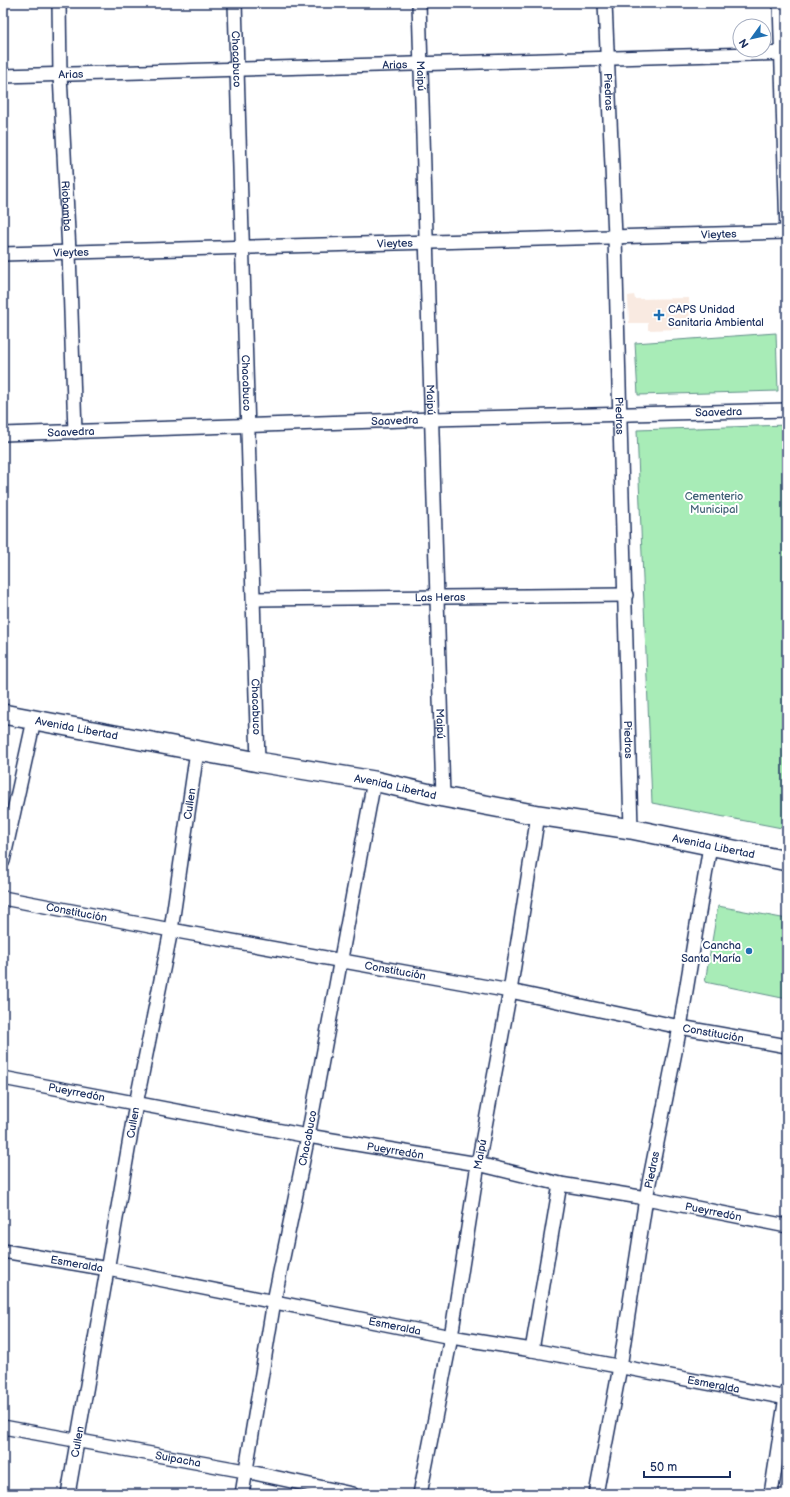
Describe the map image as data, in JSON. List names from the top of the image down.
{
  "streets": {
    "main road": ["Avenida Libertad"],
    "street": [
      "Chacabuco",
      "Arias",
      "Maipú",
      "Piedras",
      "Riobamba",
      "Vieytes",
      "Saavedra",
      "Las Heras",
      "Cullen",
      "Constitución",
      "Pueyrredón",
      "Esmeralda",
      "Suipacha"
    ]
  },
  "crossings": [
    ["Chacabuco", "Arias"],
    ["Chacabuco", "Vieytes"],
    ["Chacabuco", "Saavedra"],
    ["Chacabuco", "Las Heras"],
    ["Chacabuco", "Avenida Libertad"],
    ["Chacabuco", "Constitución"],
    ["Chacabuco", "Pueyrredón"],
    ["Chacabuco", "Esmeralda"],
    ["Chacabuco", "Suipacha"],
    ["Arias", "Maipú"],
    ["Arias", "Piedras"],
    ["Arias", "Riobamba"],
    ["Maipú", "Vieytes"],
    ["Maipú", "Saavedra"],
    ["Maipú", "Las Heras"],
    ["Maipú", "Avenida Libertad"],
    ["Maipú", "Constitución"],
    ["Maipú", "Pueyrredón"],
    ["Maipú", "Esmeralda"],
    ["Piedras", "Vieytes"],
    ["Piedras", "Saavedra"],
    ["Piedras", "Las Heras"],
    ["Piedras", "Avenida Libertad"],
    ["Piedras", "Constitución"],
    ["Piedras", "Pueyrredón"],
    ["Piedras", "Esmeralda"],
    ["Riobamba", "Vieytes"],
    ["Riobamba", "Saavedra"],
    ["Avenida Libertad", "Cullen"],
    ["Cullen", "Constitución"],
    ["Cullen", "Pueyrredón"],
    ["Cullen", "Esmeralda"],
    ["Cullen", "Suipacha"]
  ],
  "parks": ["Cementerio Municipal"],
  "places": {
    "health": ["CAPS Unidad Sanitaria Ambiental"],
    "other": ["Cancha Santa María"]
  },
  "scale_bar": "50 m",
  "north": "bottom left"
}
